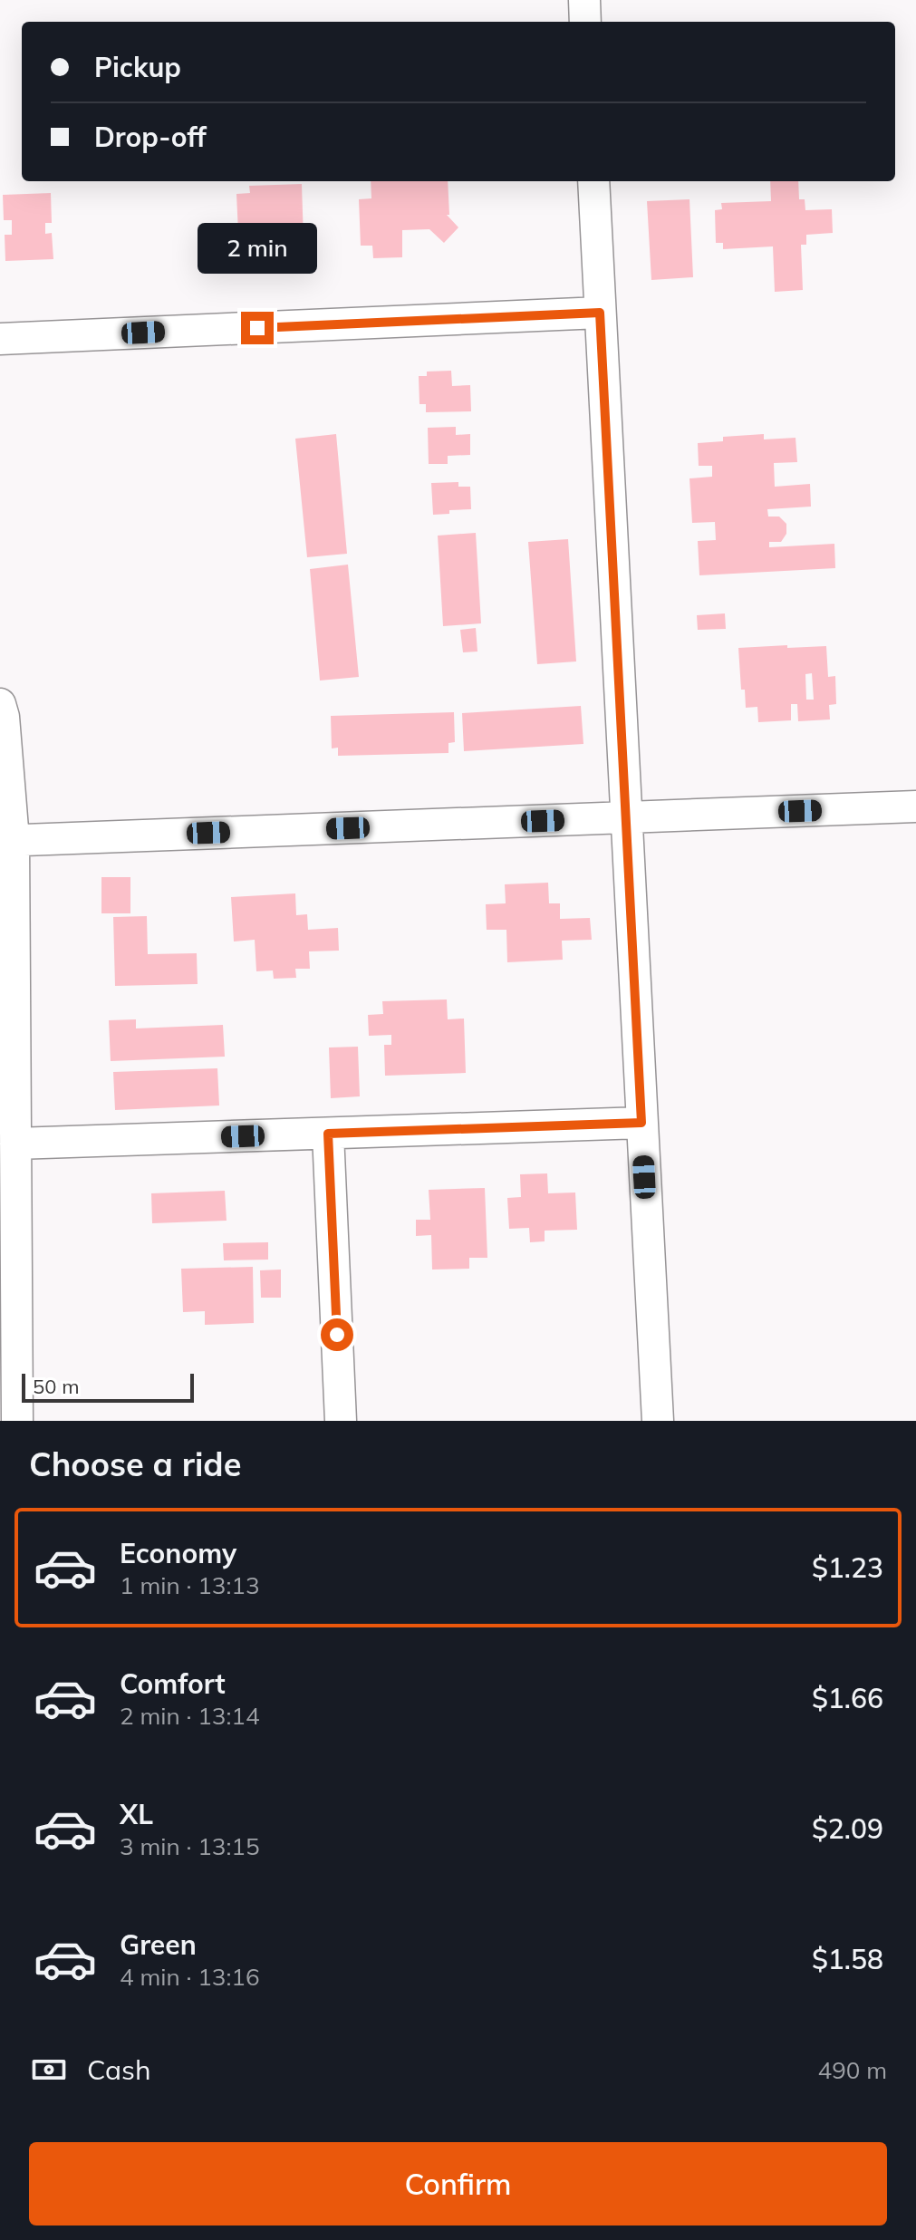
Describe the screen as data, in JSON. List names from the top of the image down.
{
  "scale_bar": "50 m",
  "page": {
    "banner": ["Pickup", "Drop-off"],
    "bubble": "2 min",
    "scale": "50 m",
    "heading": "Choose a ride",
    "list": [
      {
        "name": "Economy",
        "note": "1 min · 13:13",
        "value": "$1.23"
      },
      {
        "name": "Comfort",
        "note": "2 min · 13:14",
        "value": "$1.66"
      },
      {
        "name": "XL",
        "note": "3 min · 13:15",
        "value": "$2.09"
      },
      {
        "name": "Green",
        "note": "4 min · 13:16",
        "value": "$1.58"
      }
    ],
    "pay": ["Cash", "490 m"],
    "buttons": "Confirm"
  }
}
